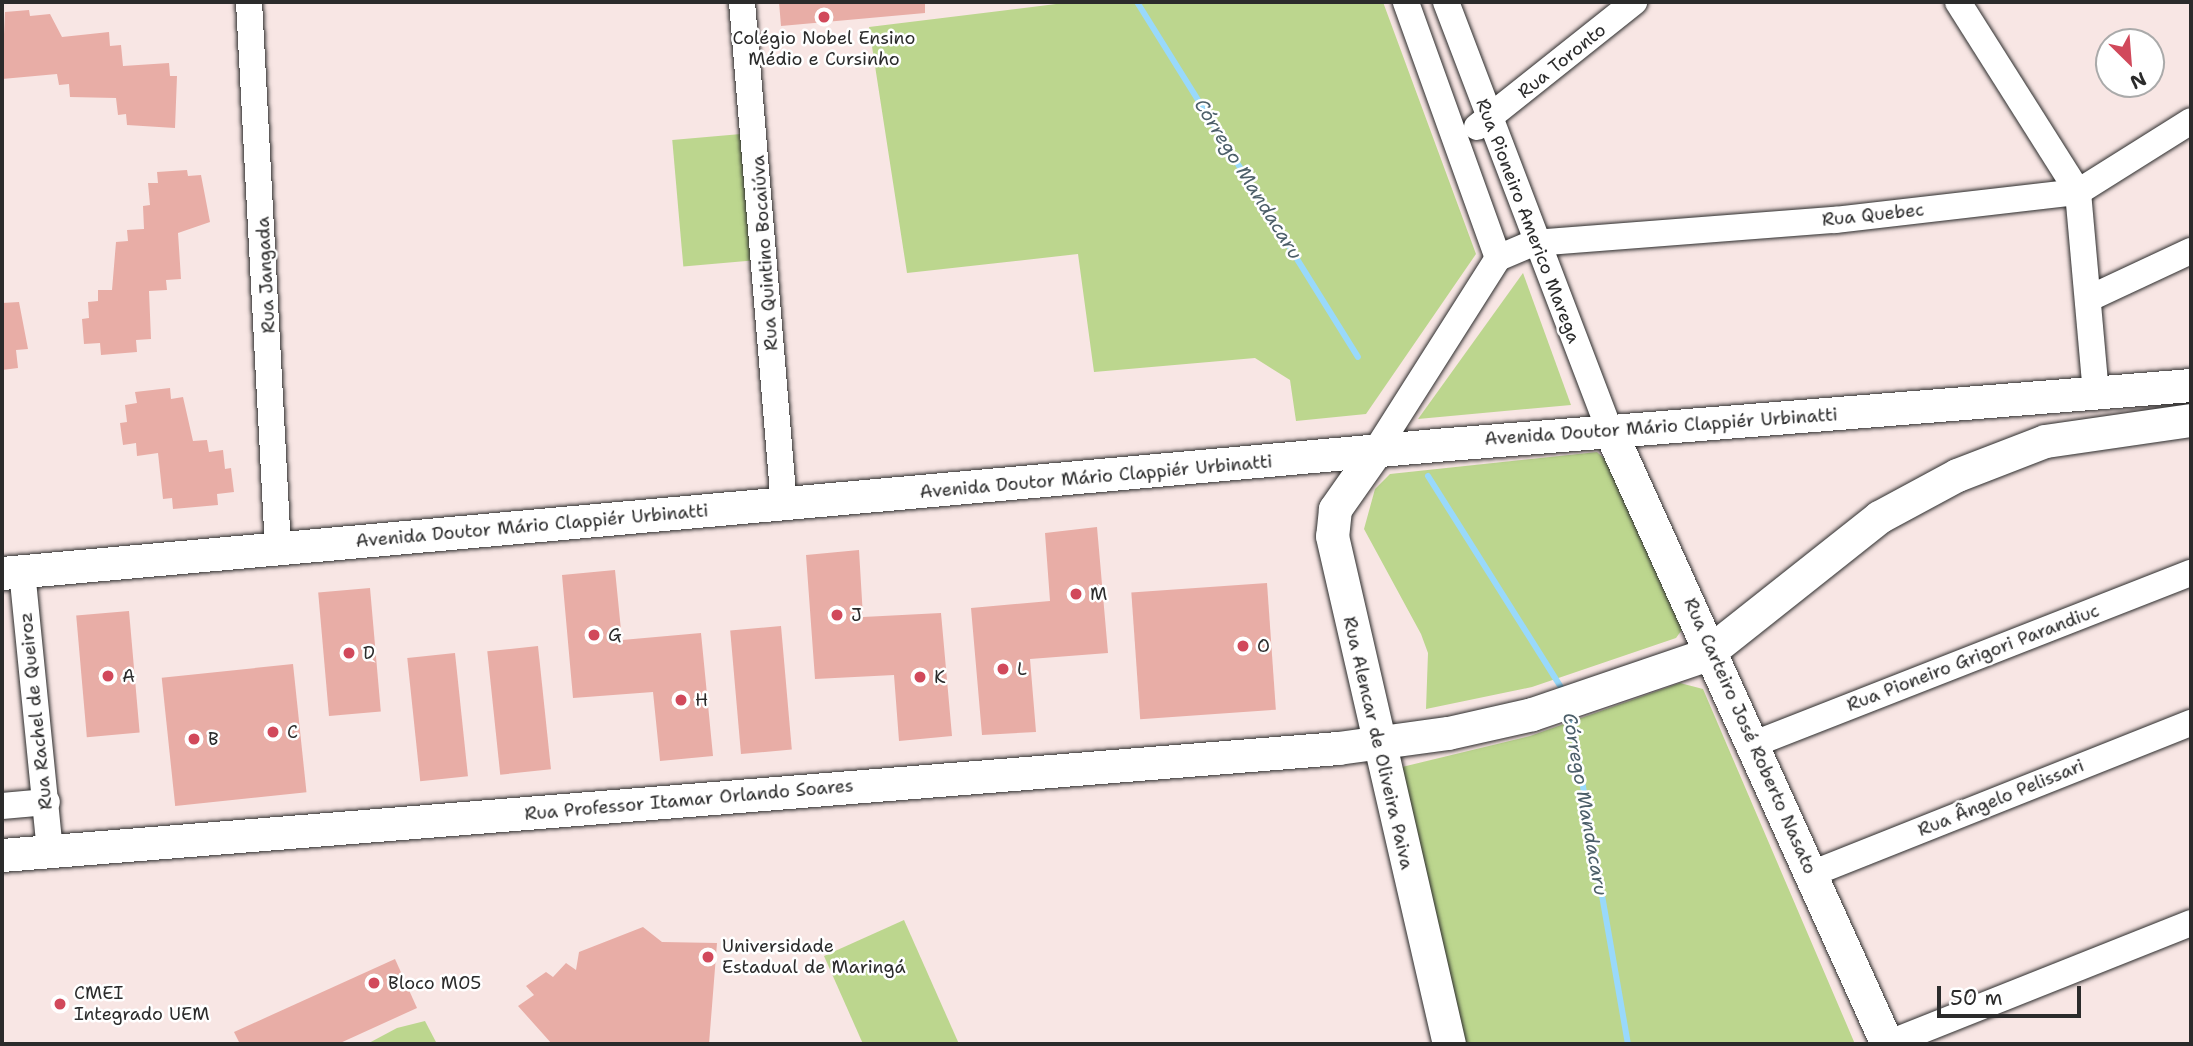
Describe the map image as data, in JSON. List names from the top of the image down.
{
  "streets": {
    "main road": [
      "Avenida Doutor Mário Clappiér Urbinatti",
      "Rua Carteiro José Roberto Nasato",
      "Rua Alencar de Oliveira Paiva",
      "Rua Professor Itamar Orlando Soares"
    ],
    "street": [
      "Rua Toronto",
      "Rua Quebec",
      "Rua Pioneiro Americo Marega",
      "Rua Quintino Bocaiúva",
      "Rua Jangada",
      "Rua Pioneiro Grigori Parandiuc",
      "Rua Rachel de Queiroz",
      "Rua Ângelo Pelissari"
    ]
  },
  "crossings": [
    ["Rua Toronto", "Rua Pioneiro Americo Marega"],
    ["Rua Quebec", "Rua Pioneiro Americo Marega"],
    ["Rua Pioneiro Americo Marega", "Avenida Doutor Mário Clappiér Urbinatti"],
    ["Rua Pioneiro Americo Marega", "Rua Carteiro José Roberto Nasato"],
    ["Rua Quintino Bocaiúva", "Avenida Doutor Mário Clappiér Urbinatti"],
    ["Rua Jangada", "Avenida Doutor Mário Clappiér Urbinatti"],
    ["Avenida Doutor Mário Clappiér Urbinatti", "Rua Rachel de Queiroz"],
    ["Avenida Doutor Mário Clappiér Urbinatti", "Rua Carteiro José Roberto Nasato"],
    ["Avenida Doutor Mário Clappiér Urbinatti", "Rua Alencar de Oliveira Paiva"],
    ["Rua Pioneiro Grigori Parandiuc", "Rua Carteiro José Roberto Nasato"],
    ["Rua Rachel de Queiroz", "Rua Professor Itamar Orlando Soares"],
    ["Rua Carteiro José Roberto Nasato", "Rua Ângelo Pelissari"],
    ["Rua Alencar de Oliveira Paiva", "Rua Professor Itamar Orlando Soares"]
  ],
  "water": ["Córrego Mandacaru"],
  "places": [
    "Colégio Nobel Ensino Médio e Cursinho",
    "M",
    "J",
    "G",
    "O",
    "D",
    "L",
    "A",
    "K",
    "H",
    "C",
    "B",
    "Universidade Estadual de Maringá",
    "Bloco M05",
    "CMEI Integrado UEM"
  ],
  "scale_bar": "50 m",
  "north": "bottom right"
}
